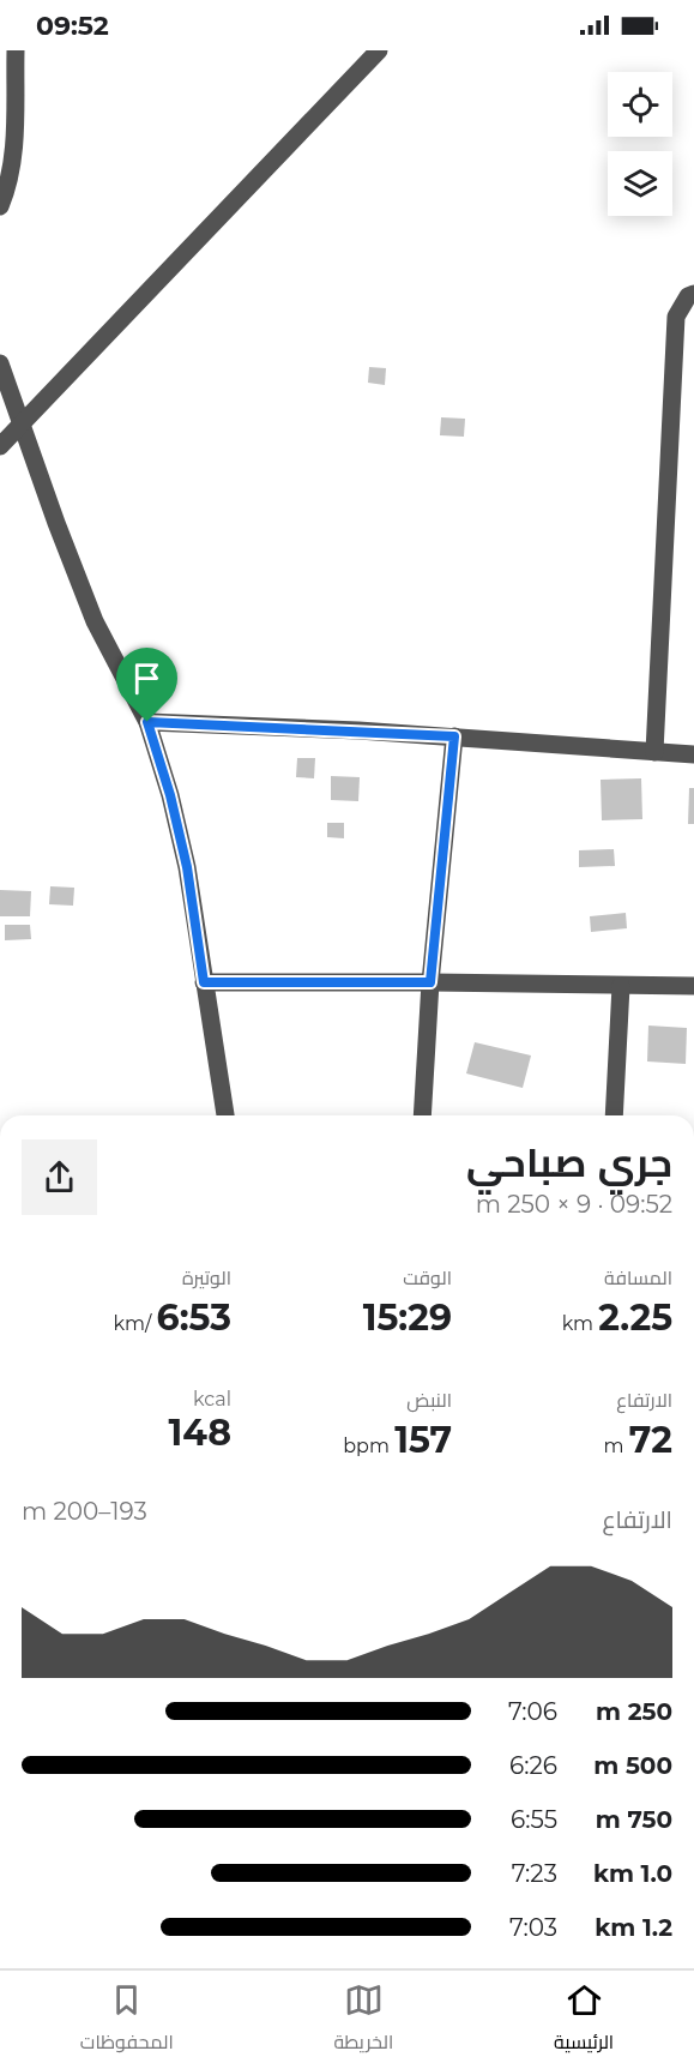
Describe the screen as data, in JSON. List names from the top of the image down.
{
  "page": {
    "status": "09:52",
    "heading": ["جري صباحي", "09:52 · 9 × 250 m"],
    "stats": [
      ["المسافة", "2.25 km"],
      ["الوقت", "15:29"],
      ["الوتيرة", "6:53 /km"],
      ["الارتفاع", "72 m"],
      ["النبض", "157 bpm"],
      ["kcal", "148"]
    ],
    "chart": ["الارتفاع", "193–200 m"],
    "list": [
      {
        "name": "250 m",
        "note": "7:06"
      },
      {
        "name": "500 m",
        "note": "6:26"
      },
      {
        "name": "750 m",
        "note": "6:55"
      },
      {
        "name": "1.0 km",
        "note": "7:23"
      },
      {
        "name": "1.2 km",
        "note": "7:03"
      }
    ],
    "tabs": ["الرئيسية", "الخريطة", "المحفوظات"]
  }
}
